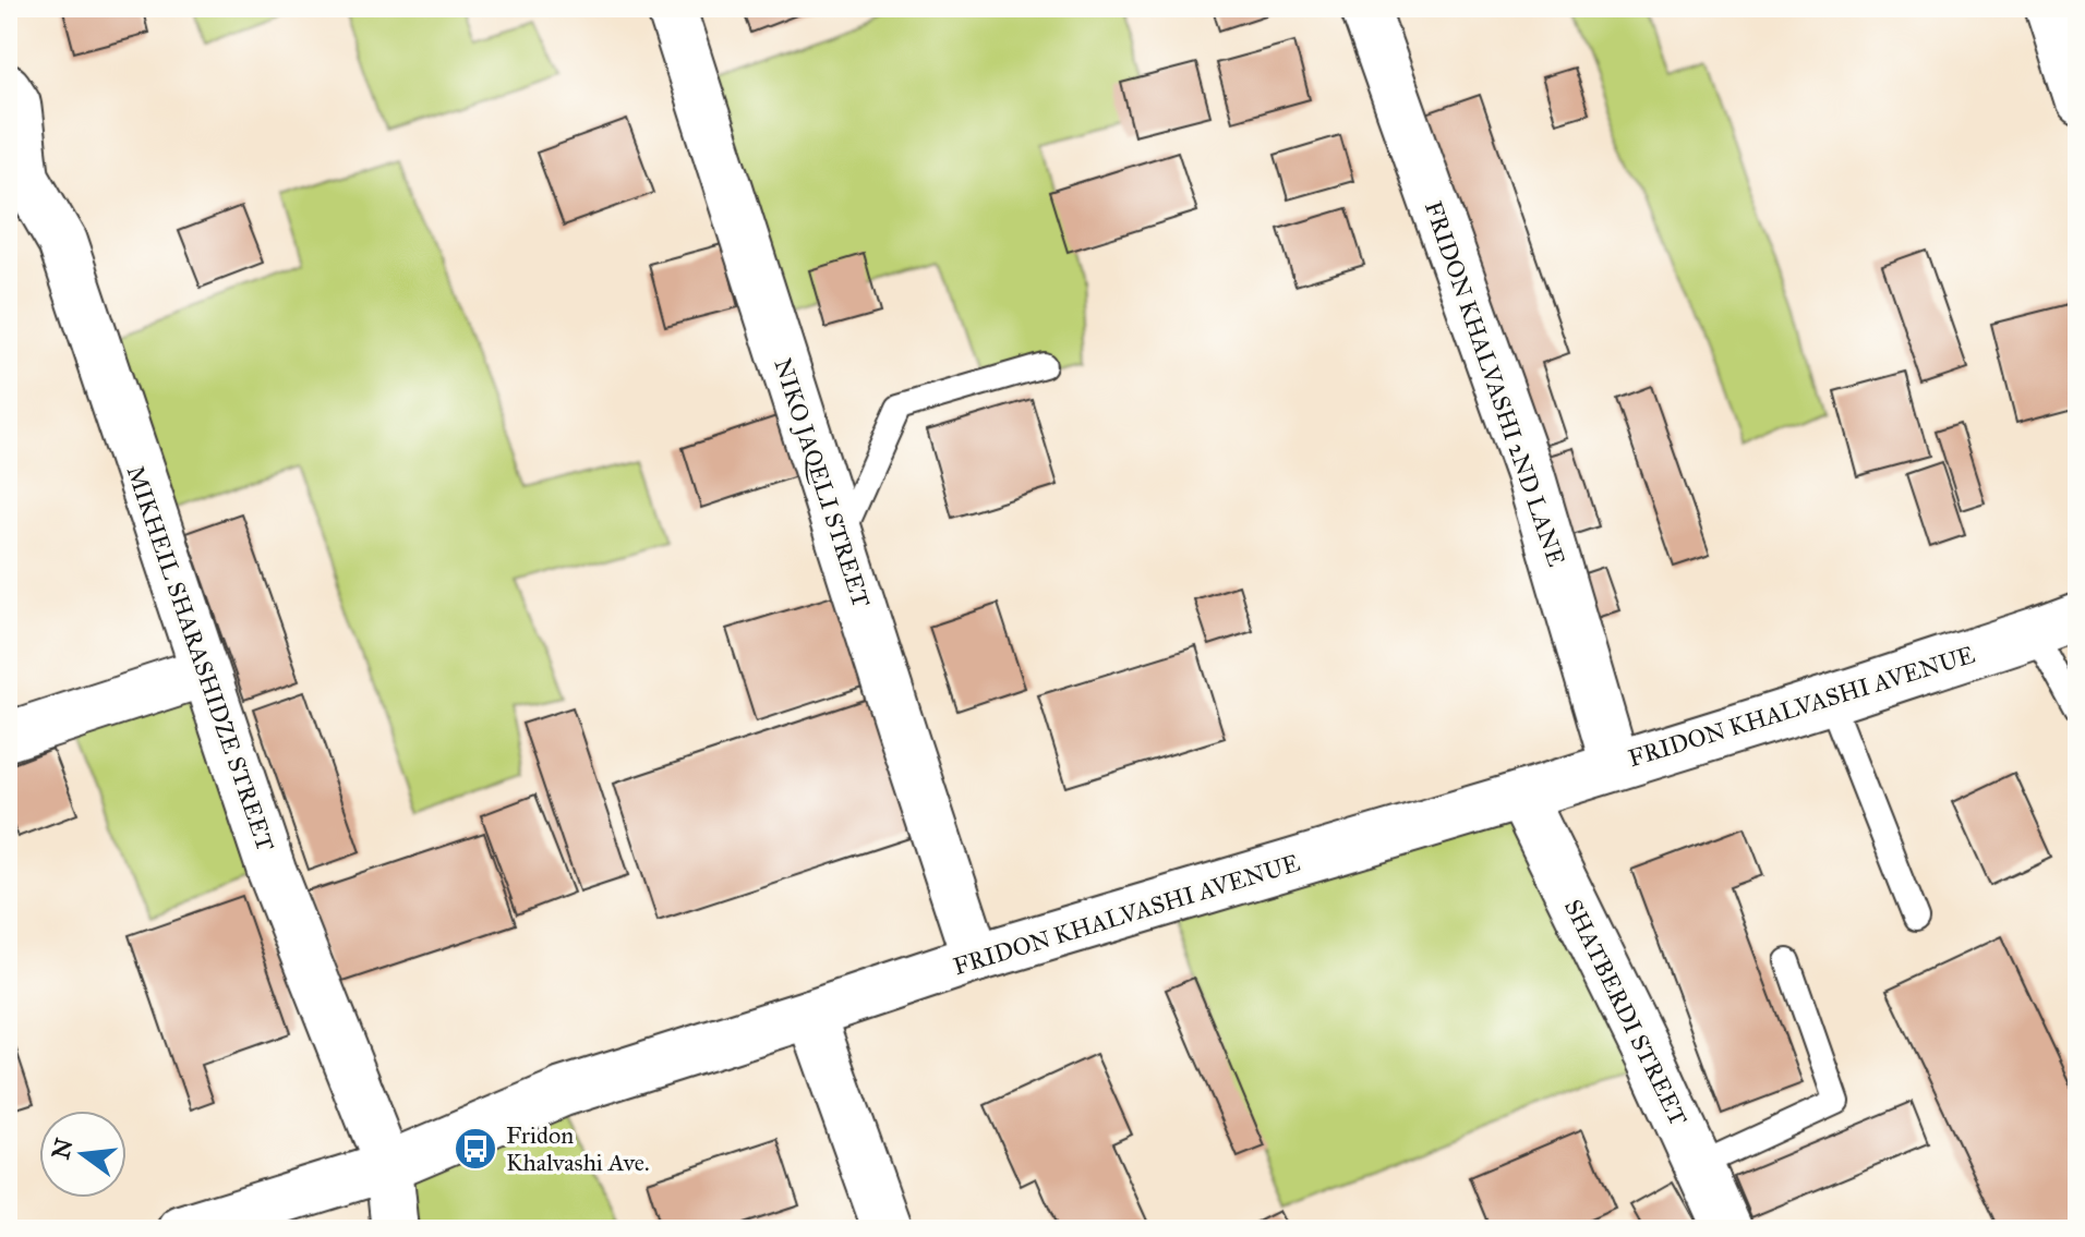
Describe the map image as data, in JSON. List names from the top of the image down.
{
  "streets": {
    "main road": [
      "FRIDON KHALVASHI 2ND LANE",
      "NIKO JAQELI STREET",
      "MIKHEIL SHARASHIDZE STREET",
      "FRIDON KHALVASHI AVENUE",
      "SHATBERDI STREET"
    ]
  },
  "crossings": [
    ["FRIDON KHALVASHI 2ND LANE", "FRIDON KHALVASHI AVENUE"],
    ["NIKO JAQELI STREET", "FRIDON KHALVASHI AVENUE"],
    ["MIKHEIL SHARASHIDZE STREET", "FRIDON KHALVASHI AVENUE"],
    ["FRIDON KHALVASHI AVENUE", "SHATBERDI STREET"]
  ],
  "places": {
    "bus stop": ["Fridon Khalvashi Ave."]
  },
  "north": "left"
}
